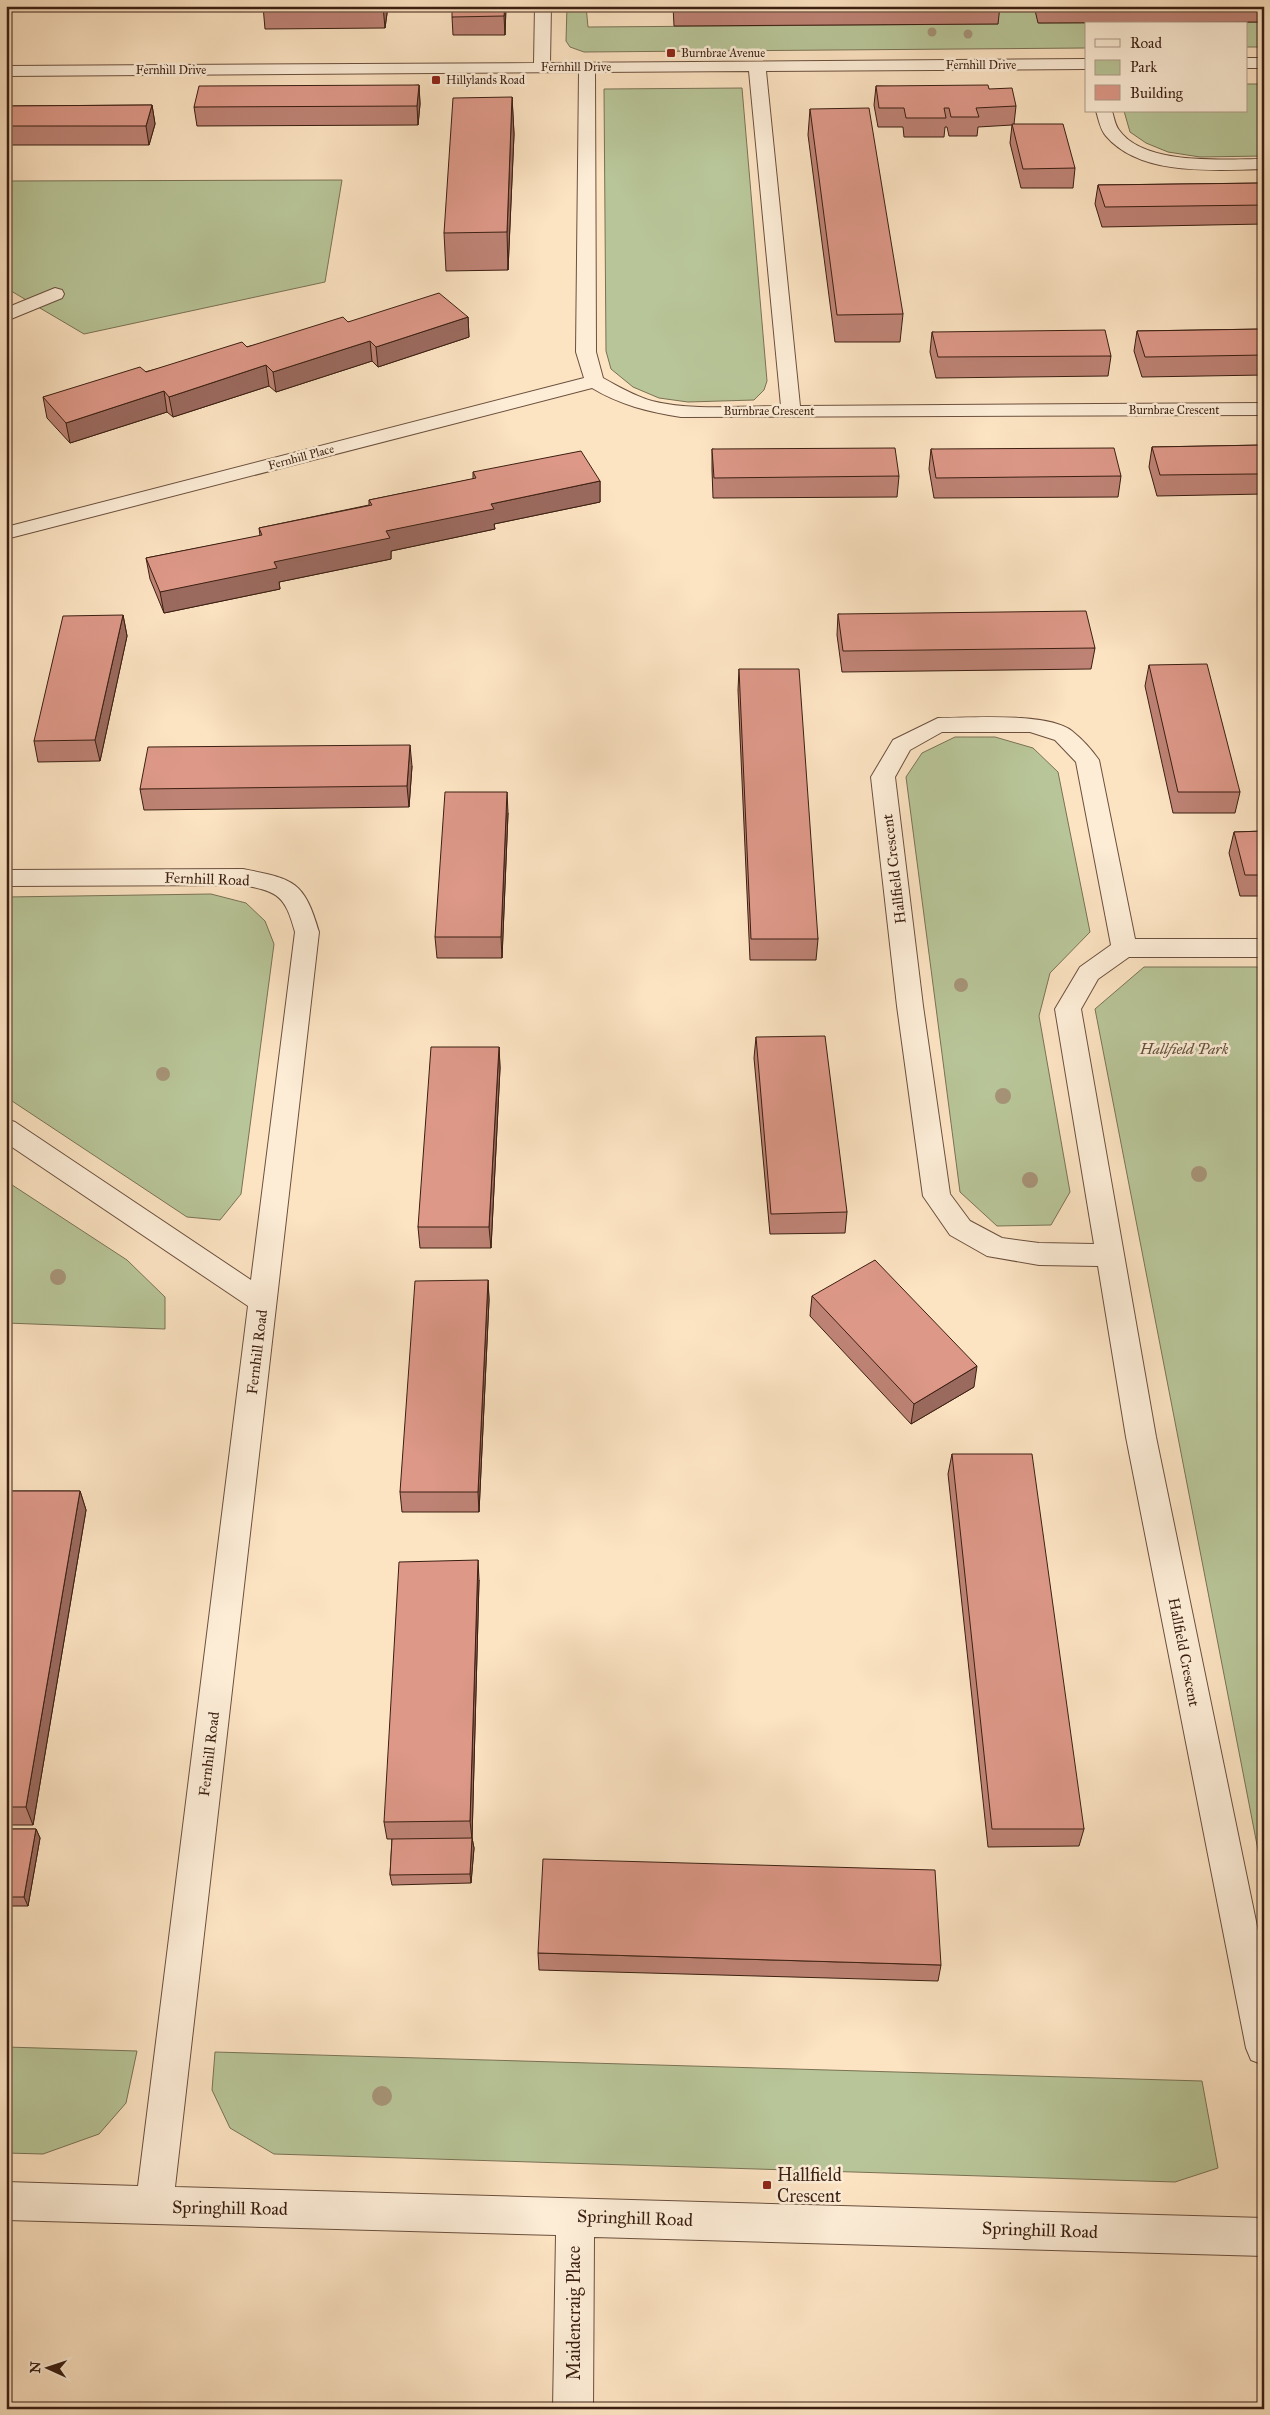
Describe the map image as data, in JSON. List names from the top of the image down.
{
  "streets": {
    "street": [
      "Fernhill Drive",
      "Burnbrae Crescent",
      "Fernhill Place",
      "Hallfield Crescent",
      "Fernhill Road",
      "Springhill Road",
      "Maidencraig Place"
    ]
  },
  "crossings": [
    ["Burnbrae Crescent", "Fernhill Place"],
    ["Fernhill Road", "Springhill Road"],
    ["Springhill Road", "Maidencraig Place"]
  ],
  "parks": ["Hallfield Park"],
  "places": {
    "transit": ["Burnbrae Avenue", "Hillylands Road", "Hallfield Crescent"]
  },
  "legend": ["Road", "Park", "Building"],
  "north": "left"
}
